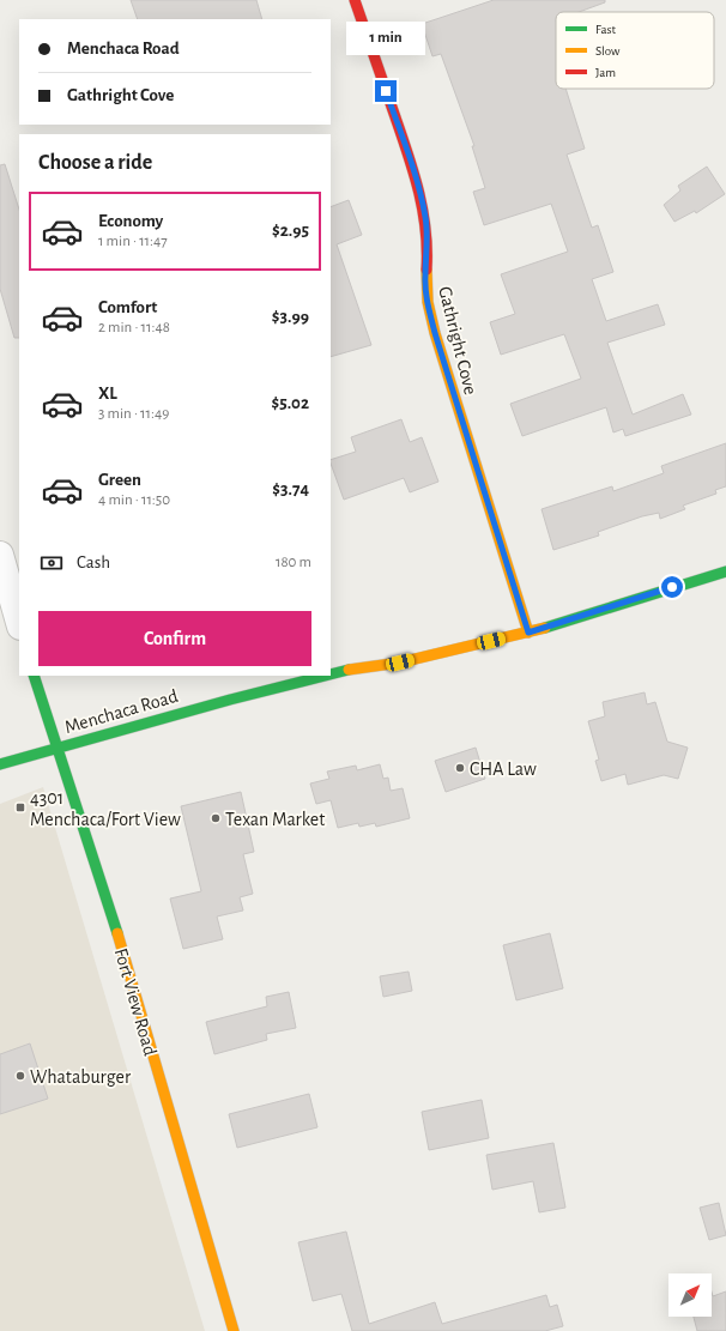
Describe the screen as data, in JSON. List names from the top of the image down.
{
  "streets": {
    "street": ["Gathright Cove", "Menchaca Road", "Fort View Road"]
  },
  "crossings": [
    ["Gathright Cove", "Menchaca Road"],
    ["Menchaca Road", "Fort View Road"]
  ],
  "places": {
    "other": ["CHA Law", "Texan Market", "Whataburger"],
    "transit": ["4301 Menchaca/Fort View"]
  },
  "legend": ["Fast", "Slow", "Jam"],
  "north": "top right",
  "page": {
    "banner": ["Menchaca Road", "Gathright Cove"],
    "bubble": "1 min",
    "heading": "Choose a ride",
    "list": [
      {
        "name": "Economy",
        "note": "1 min · 11:47",
        "value": "$2.95"
      },
      {
        "name": "Comfort",
        "note": "2 min · 11:48",
        "value": "$3.99"
      },
      {
        "name": "XL",
        "note": "3 min · 11:49",
        "value": "$5.02"
      },
      {
        "name": "Green",
        "note": "4 min · 11:50",
        "value": "$3.74"
      }
    ],
    "pay": ["Cash", "180 m"],
    "buttons": "Confirm"
  }
}
